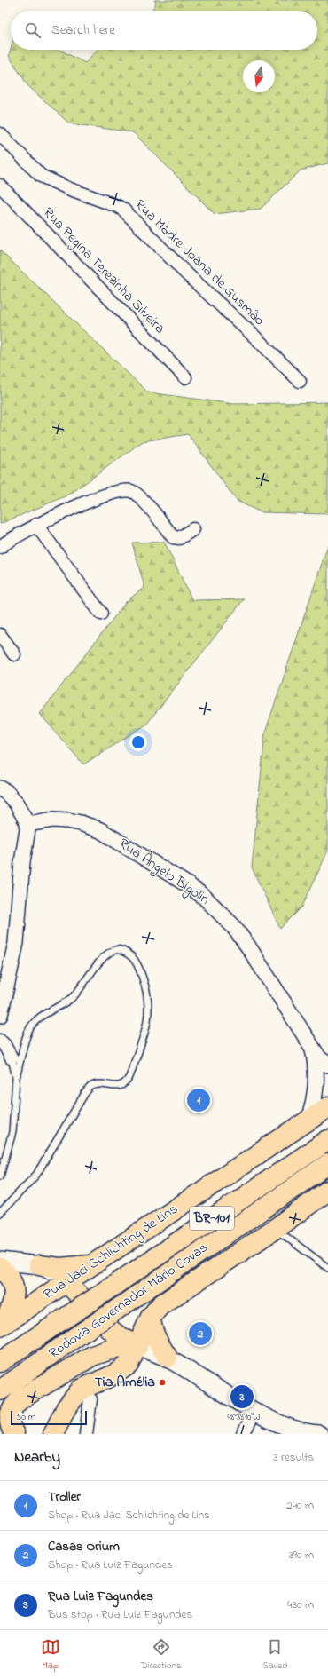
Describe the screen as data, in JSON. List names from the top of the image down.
{
  "streets": {
    "main road": ["BR-101", "Rua Jaci Schlichting de Lins", "Rodovia Governador Mário Covas"],
    "street": ["Rua Madre Joana de Gusmão", "Rua Regina Terezinha Silveira", "Rua Ângelo Bigolin"]
  },
  "places": ["Tia Amélia"],
  "scale_bar": "50 m",
  "north": "bottom",
  "page": {
    "search": "Search here",
    "pins": ["1", "2", "3"],
    "scale": "50 m",
    "heading": ["Nearby", "3 results"],
    "list": [
      {
        "mark": "1",
        "name": "Troller",
        "note": "Shop · Rua Jaci Schlichting de Lins",
        "value": "240 m"
      },
      {
        "mark": "2",
        "name": "Casas Orium",
        "note": "Shop · Rua Luiz Fagundes",
        "value": "390 m"
      },
      {
        "mark": "3",
        "name": "Rua Luiz Fagundes",
        "note": "Bus stop · Rua Luiz Fagundes",
        "value": "430 m"
      }
    ],
    "nav": ["Map", "Directions", "Saved"]
  },
  "coordinates": ["48°38'10\"W"]
}
